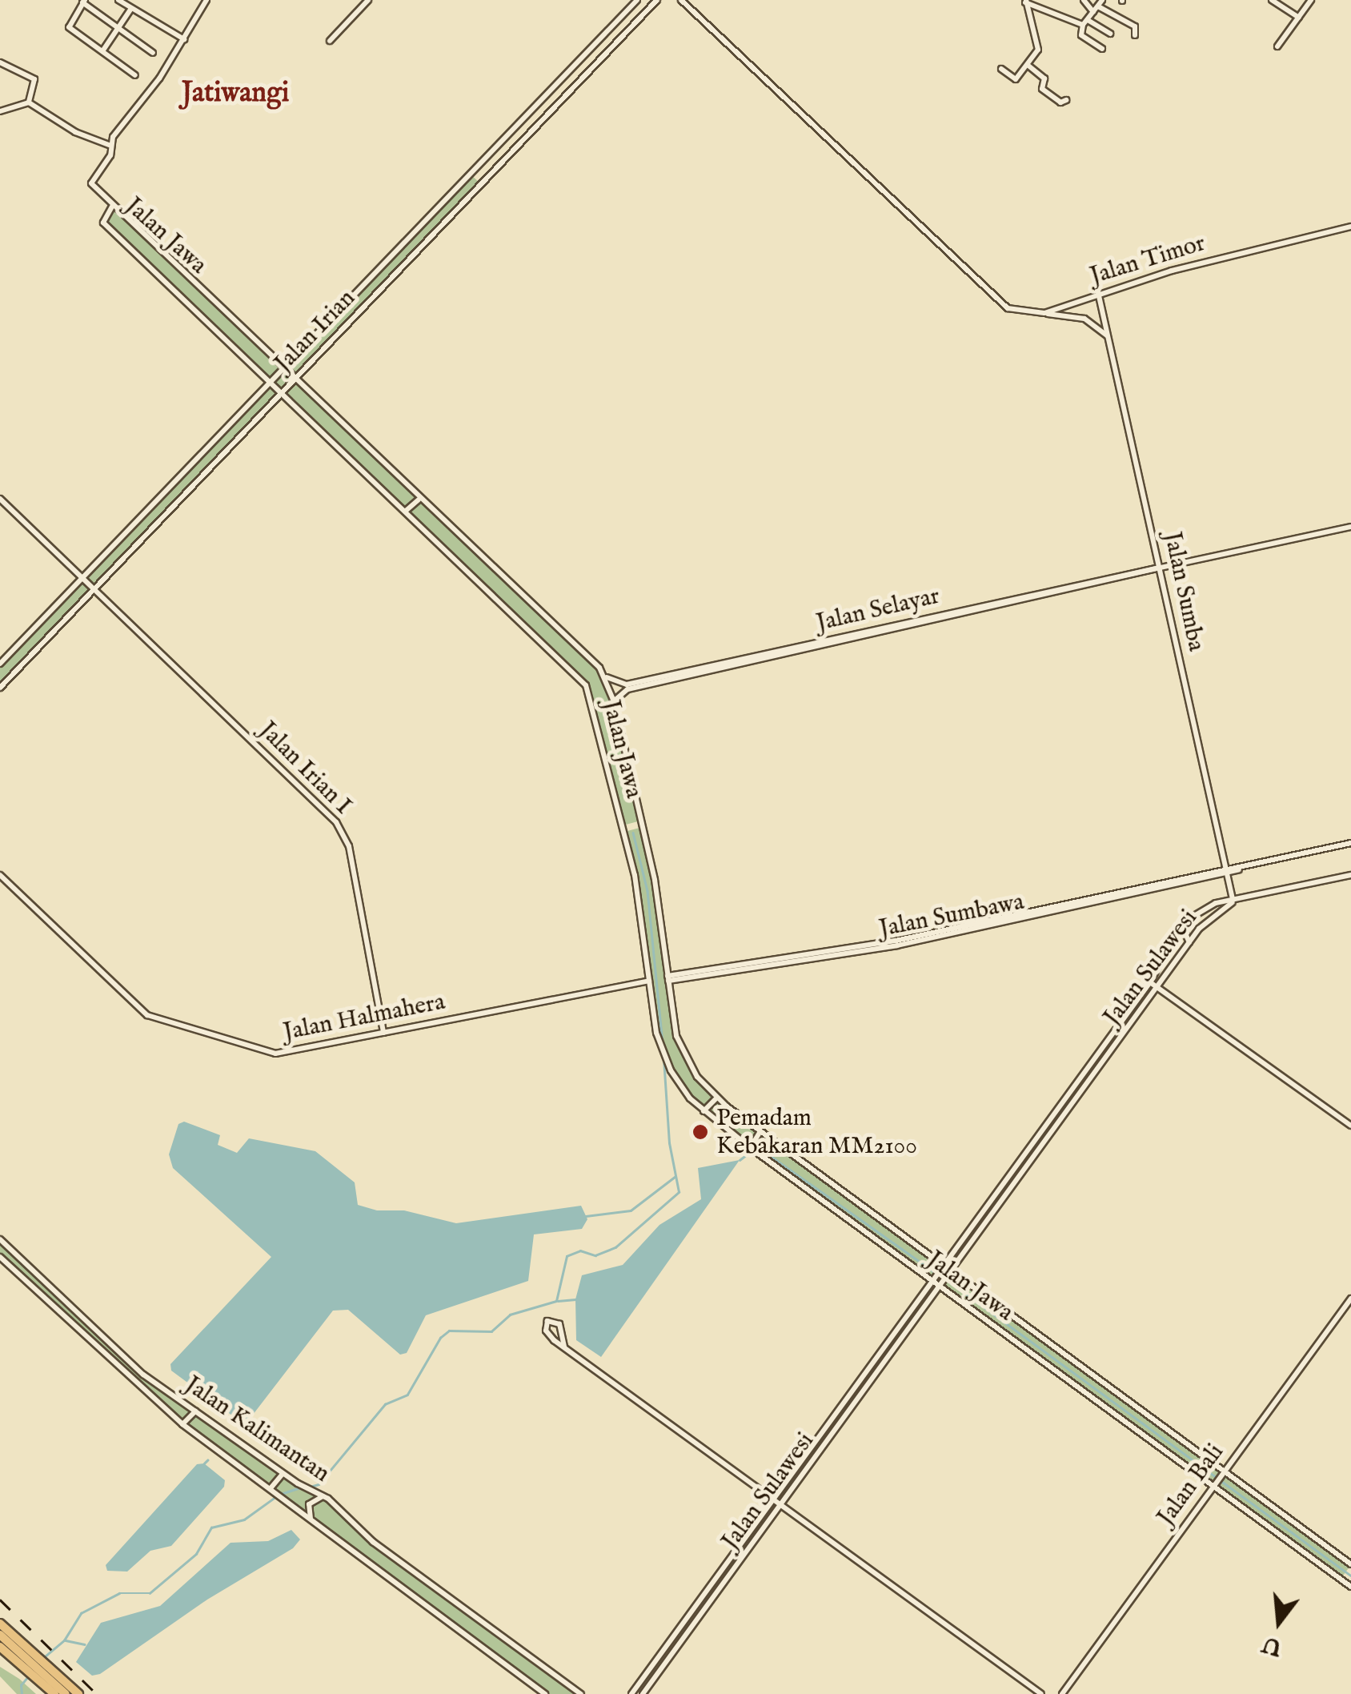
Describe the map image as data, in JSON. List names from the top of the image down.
{
  "streets": {
    "street": [
      "Jalan Jawa",
      "Jalan Timor",
      "Jalan Irian",
      "Jalan Sumba",
      "Jalan Selayar",
      "Jalan Irian I",
      "Jalan Sumbawa",
      "Jalan Sulawesi",
      "Jalan Halmahera",
      "Jalan Kalimantan",
      "Jalan Bali"
    ]
  },
  "crossings": [
    ["Jalan Jawa", "Jalan Irian"],
    ["Jalan Jawa", "Jalan Selayar"],
    ["Jalan Jawa", "Jalan Sumbawa"],
    ["Jalan Jawa", "Jalan Sulawesi"],
    ["Jalan Jawa", "Jalan Halmahera"],
    ["Jalan Jawa", "Jalan Bali"],
    ["Jalan Timor", "Jalan Sumba"],
    ["Jalan Irian", "Jalan Irian I"],
    ["Jalan Sumba", "Jalan Selayar"],
    ["Jalan Sumba", "Jalan Sumbawa"],
    ["Jalan Sumba", "Jalan Sulawesi"],
    ["Jalan Irian I", "Jalan Halmahera"]
  ],
  "districts": ["Jatiwangi"],
  "places": ["Pemadam Kebakaran MM2100"],
  "north": "bottom"
}
